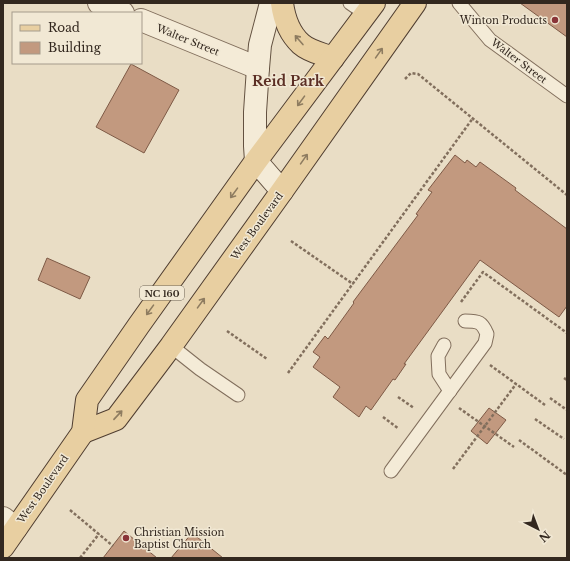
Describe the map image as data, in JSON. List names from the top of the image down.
{
  "streets": {
    "main road": ["West Boulevard", "NC 160"],
    "street": ["Walter Street"]
  },
  "districts": ["Reid Park"],
  "places": ["Winton Products", "Christian Mission Baptist Church"],
  "legend": ["Road", "Building"],
  "north": "bottom right"
}
